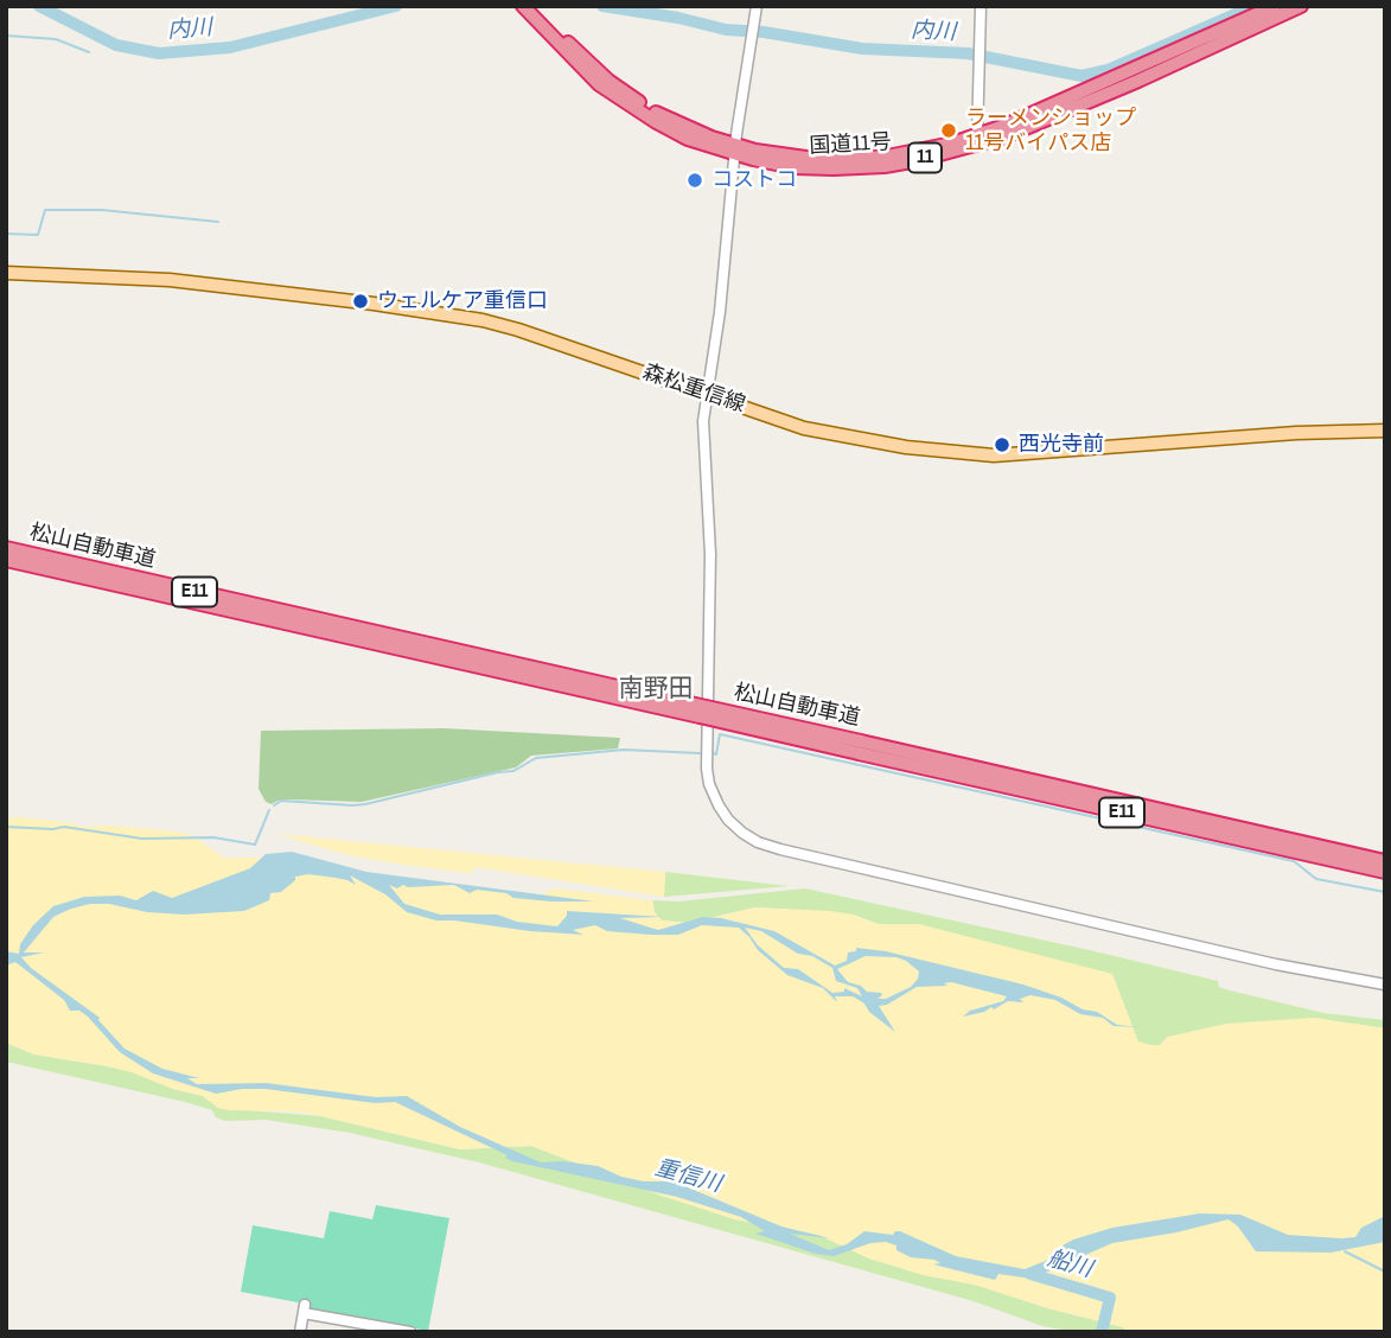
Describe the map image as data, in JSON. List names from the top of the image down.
{
  "streets": {
    "highway": [
      "国道11号",
      "11",
      "松山自動車道",
      "E11"
    ],
    "main road": ["森松重信線"]
  },
  "districts": ["南野田"],
  "water": ["内川", "重信川", "船川"],
  "places": [
    "ラーメンショップ 11号バイパス店",
    "コストコ",
    "ウェルケア重信口",
    "西光寺前"
  ]
}
